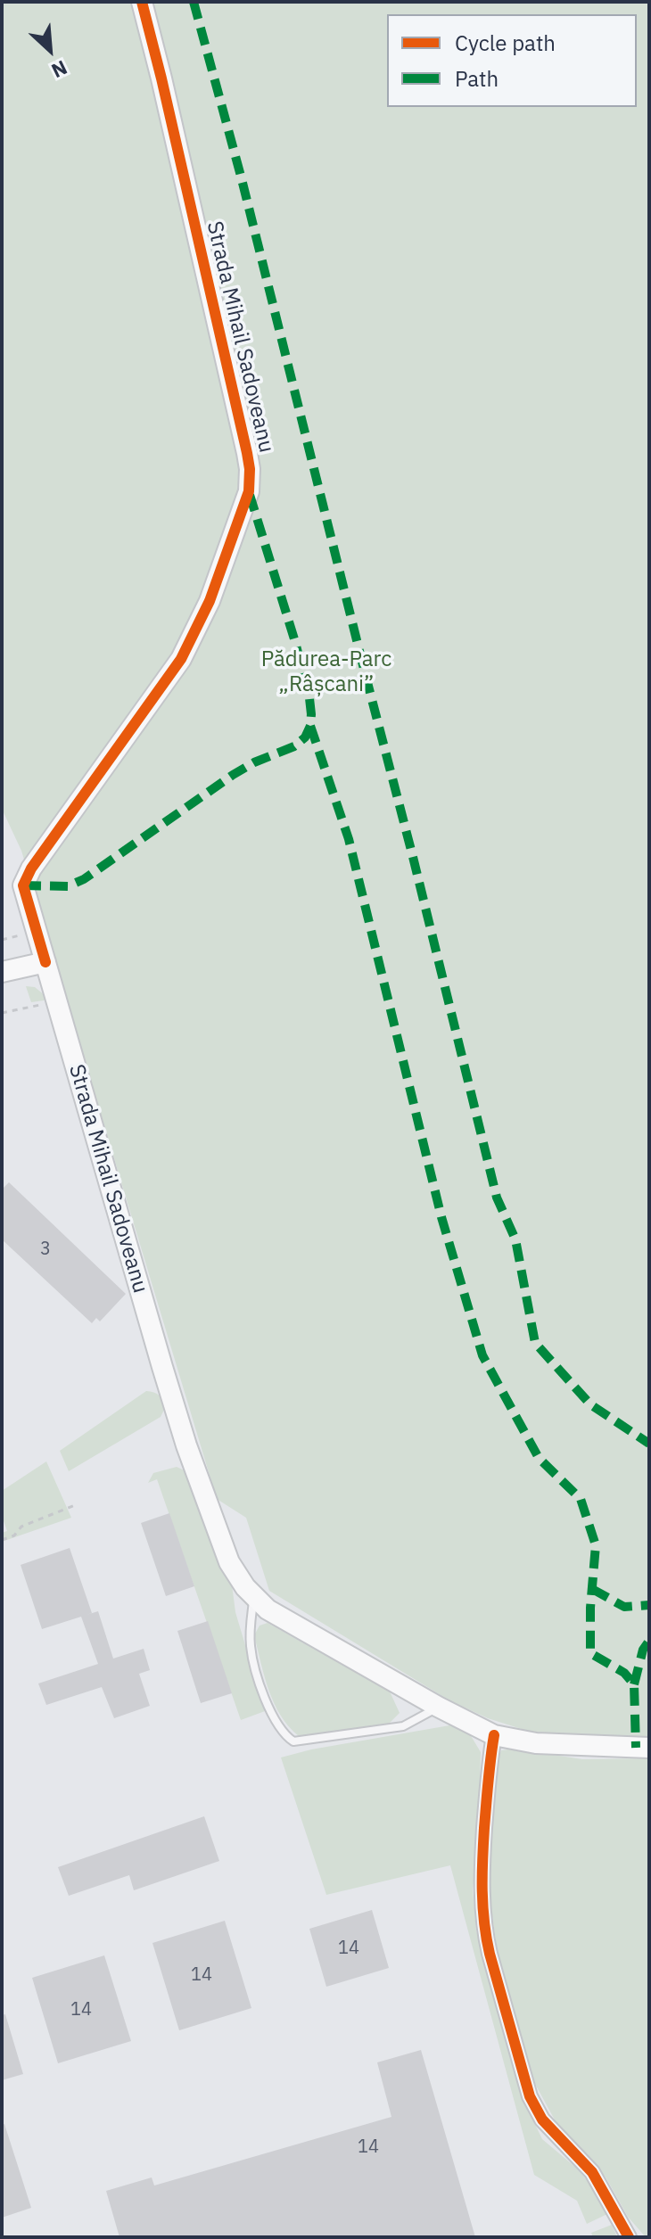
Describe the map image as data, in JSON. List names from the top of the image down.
{
  "streets": {
    "main road": ["Strada Mihail Sadoveanu"]
  },
  "parks": ["Pădurea-Parc „Râșcani”"],
  "house_numbers": [
    "3",
    "14",
    "14",
    "14",
    "14"
  ],
  "legend": ["Cycle path", "Path"],
  "north": "bottom right"
}
